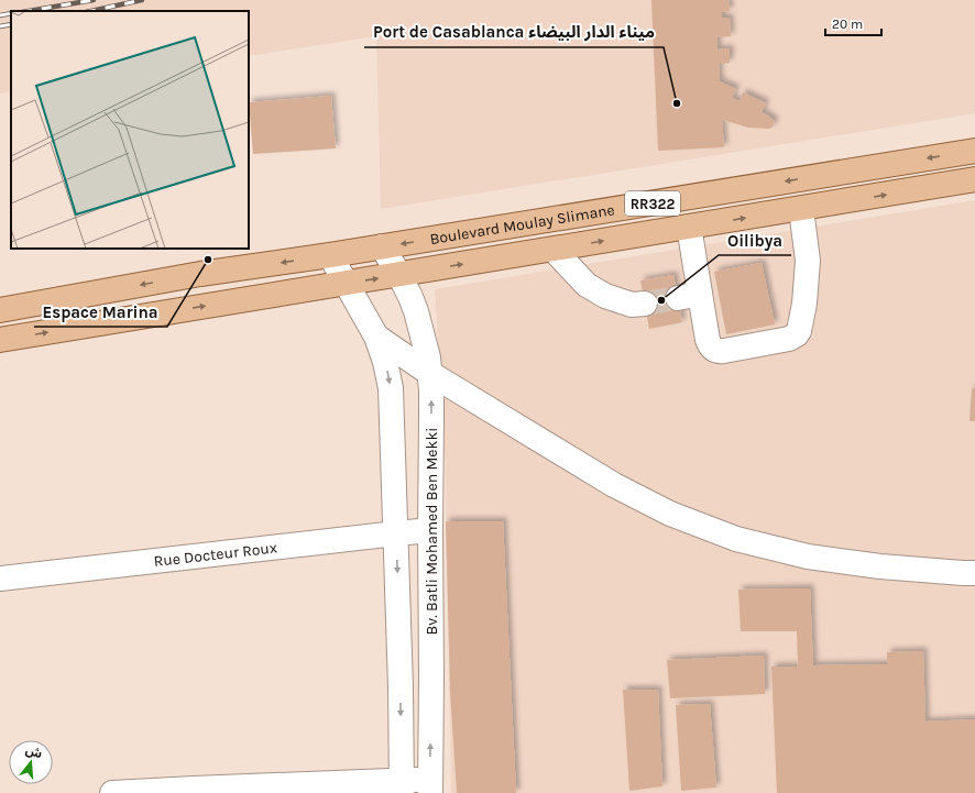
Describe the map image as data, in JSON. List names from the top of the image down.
{
  "streets": {
    "main road": ["RR322", "Boulevard Moulay Slimane"],
    "street": ["Bv. Batli Mohamed Ben Mekki", "Rue Docteur Roux"]
  },
  "crossings": [
    ["RR322", "Boulevard Moulay Slimane"],
    ["RR322", "Bv. Batli Mohamed Ben Mekki"],
    ["Boulevard Moulay Slimane", "Bv. Batli Mohamed Ben Mekki"],
    ["Bv. Batli Mohamed Ben Mekki", "Rue Docteur Roux"]
  ],
  "places": ["Port de Casablanca ميناء الدار البيضاء", "Espace Marina", "Oilibya"],
  "scale_bar": "20 m",
  "north": "top"
}
